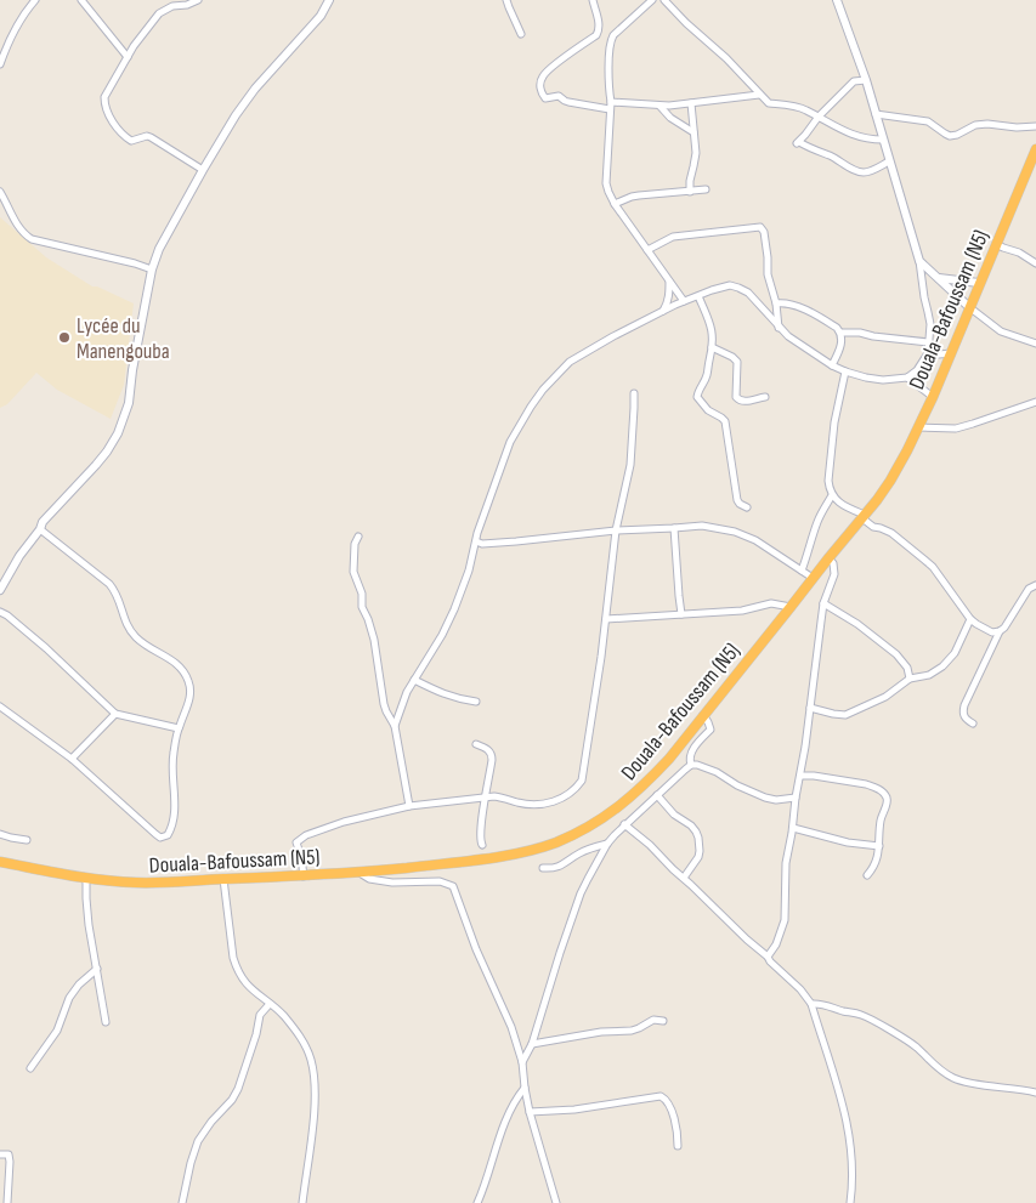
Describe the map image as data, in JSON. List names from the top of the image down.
{
  "streets": {
    "highway": ["Douala-Bafoussam (N5)"]
  },
  "places": ["Lycée du Manengouba"]
}
